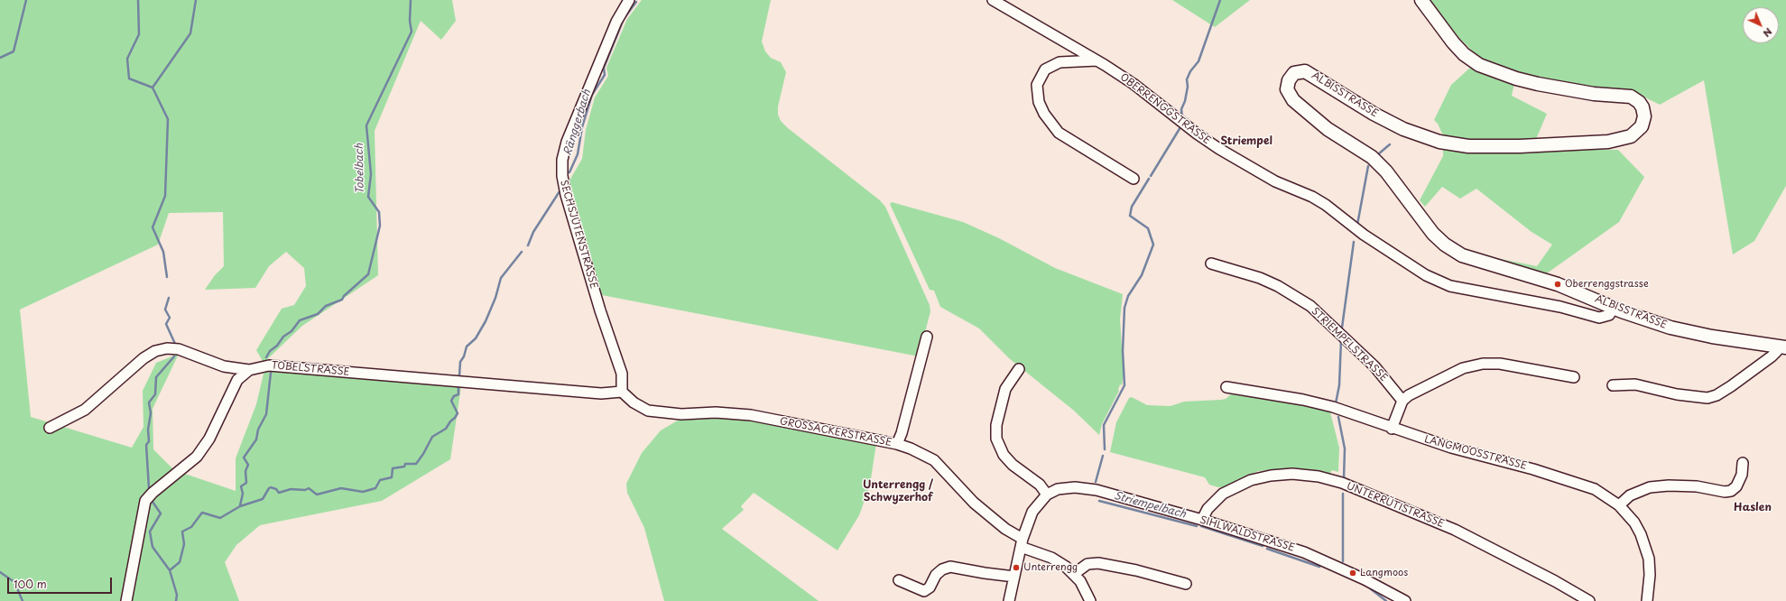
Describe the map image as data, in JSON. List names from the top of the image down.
{
  "streets": {
    "main road": ["ALBISSTRASSE"],
    "street": [
      "OBERRENGGSTRASSE",
      "SECHSJUTENSTRASSE",
      "STRIEMPELSTRASSE",
      "TOBELSTRASSE",
      "GROSSACKERSTRASSE",
      "LANGMOOSSTRASSE",
      "UNTERRÜTISTRASSE",
      "SIHLWALDSTRASSE"
    ]
  },
  "crossings": [
    ["ALBISSTRASSE", "OBERRENGGSTRASSE"],
    ["SECHSJUTENSTRASSE", "TOBELSTRASSE"],
    ["SECHSJUTENSTRASSE", "GROSSACKERSTRASSE"],
    ["TOBELSTRASSE", "GROSSACKERSTRASSE"],
    ["GROSSACKERSTRASSE", "SIHLWALDSTRASSE"],
    ["UNTERRÜTISTRASSE", "SIHLWALDSTRASSE"]
  ],
  "districts": ["Striempel", "Unterrengg / Schwyzerhof", "Haslen"],
  "water": ["Ränggerbach", "Tobelbach", "Striempelbach"],
  "places": ["Oberrenggstrasse", "Unterrengg", "Langmoos"],
  "scale_bar": "100 m",
  "north": "bottom right"
}
